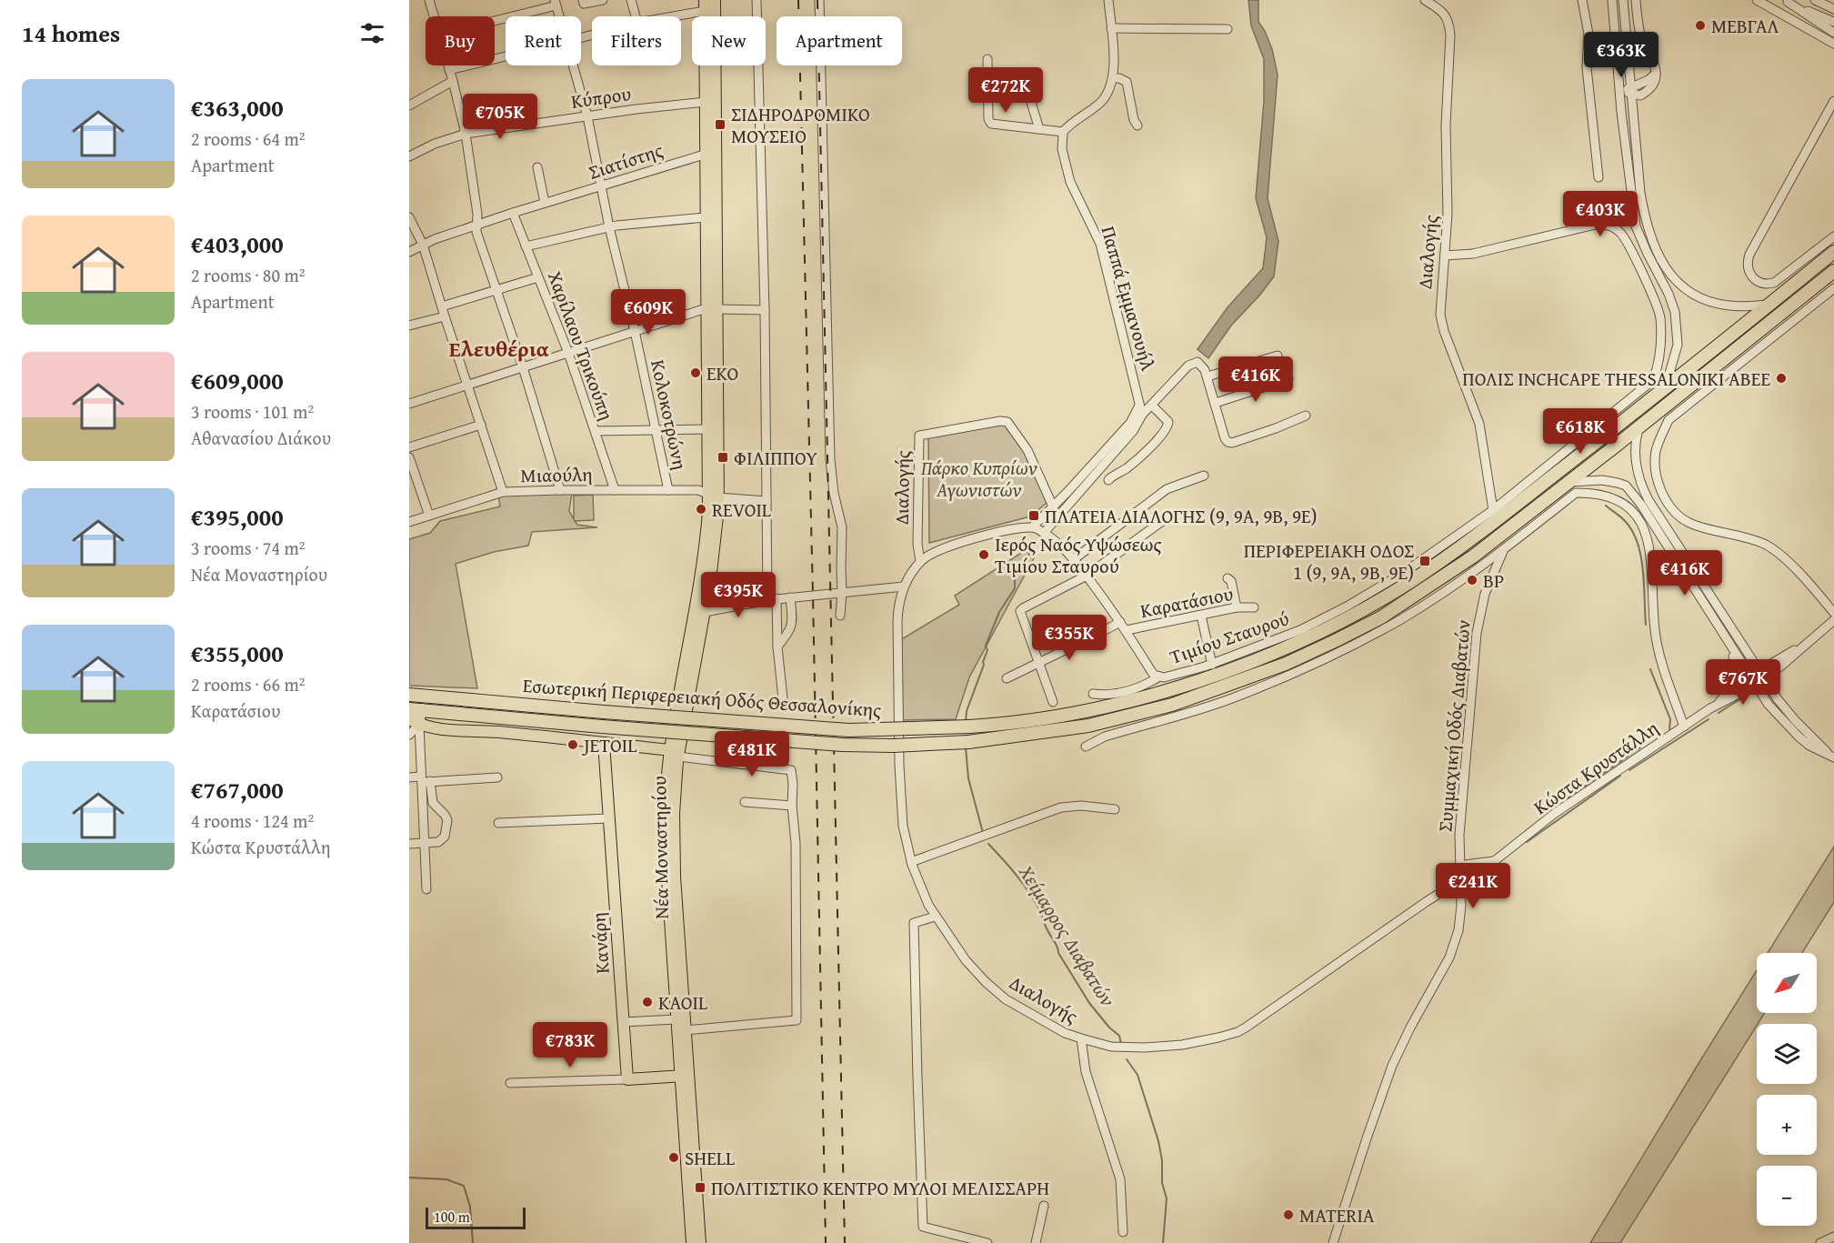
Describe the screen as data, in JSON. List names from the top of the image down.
{
  "streets": {
    "highway": ["Εσωτερική Περιφερειακή Οδός Θεσσαλονίκης"],
    "main road": ["Νέα Μοναστηρίου", "Κανάρη"],
    "street": [
      "Κύπρου",
      "Σιατίστης",
      "Διαλογής",
      "Παππά Εμμανουήλ",
      "Χαρίλαου Τρικούπη",
      "Κολοκοτρώνη",
      "Μιαούλη",
      "Καρατάσιου",
      "Τιμίου Σταυρού",
      "Συμμαχική Οδός Διαβατών",
      "Κώστα Κρυστάλλη"
    ]
  },
  "crossings": [
    ["Κύπρου", "Κολοκοτρώνη"],
    ["Σιατίστης", "Χαρίλαου Τρικούπη"],
    ["Σιατίστης", "Κολοκοτρώνη"],
    ["Διαλογής", "Τιμίου Σταυρού"],
    ["Διαλογής", "Συμμαχική Οδός Διαβατών"],
    ["Διαλογής", "Κώστα Κρυστάλλη"],
    ["Χαρίλαου Τρικούπη", "Μιαούλη"],
    ["Κολοκοτρώνη", "Μιαούλη"],
    ["Μιαούλη", "Νέα Μοναστηρίου"],
    ["Καρατάσιου", "Τιμίου Σταυρού"],
    ["Συμμαχική Οδός Διαβατών", "Κώστα Κρυστάλλη"]
  ],
  "districts": ["Ελευθέρια"],
  "water": ["Χείμαρρος Διαβατών"],
  "parks": ["Πάρκο Κυπρίων Αγωνιστών"],
  "places": {
    "other": [
      "ΜΕΒΓΑΛ",
      "EKO",
      "ΠΟΛΙΣ INCHCAPE THESSALONIKI ΑΒΕΕ",
      "REVOIL",
      "Ιερός Ναός Υψώσεως Τιμίου Σταυρού",
      "BP",
      "JETOIL",
      "KAOIL",
      "SHELL",
      "MATERIA"
    ],
    "transit": [
      "ΣΙΔΗΡΟΔΡΟΜΙΚΟ ΜΟΥΣΕΙΟ",
      "ΦΙΛΙΠΠΟΥ",
      "ΠΛΑΤΕΙΑ ΔΙΑΛΟΓΗΣ (9, 9Α, 9Β, 9Ε)",
      "ΠΕΡΙΦΕΡΕΙΑΚΗ ΟΔΟΣ 1 (9, 9Α, 9Β, 9Ε)",
      "ΠΟΛΙΤΙΣΤΙΚΟ ΚΕΝΤΡΟ ΜΥΛΟΙ ΜΕΛΙΣΣΑΡΗ"
    ]
  },
  "scale_bar": "100 m",
  "north": "bottom left",
  "page": {
    "heading": "14 homes",
    "chip": [
      "Buy",
      "Rent",
      "Filters",
      "New",
      "Apartment"
    ],
    "price": [
      "€363K",
      "€272K",
      "€705K",
      "€403K",
      "€609K",
      "€416K",
      "€618K",
      "€416K",
      "€395K",
      "€355K",
      "€767K",
      "€481K",
      "€241K",
      "€783K"
    ],
    "list": [
      {
        "name": "€363,000",
        "note": "2 rooms · 64 m² · Apartment"
      },
      {
        "name": "€403,000",
        "note": "2 rooms · 80 m² · Apartment"
      },
      {
        "name": "€609,000",
        "note": "3 rooms · 101 m² · Αθανασίου Διάκου"
      },
      {
        "name": "€395,000",
        "note": "3 rooms · 74 m² · Νέα Μοναστηρίου"
      },
      {
        "name": "€355,000",
        "note": "2 rooms · 66 m² · Καρατάσιου"
      },
      {
        "name": "€767,000",
        "note": "4 rooms · 124 m² · Κώστα Κρυστάλλη"
      }
    ],
    "map_buttons": ["+", "−"],
    "scale": "100 m"
  }
}
